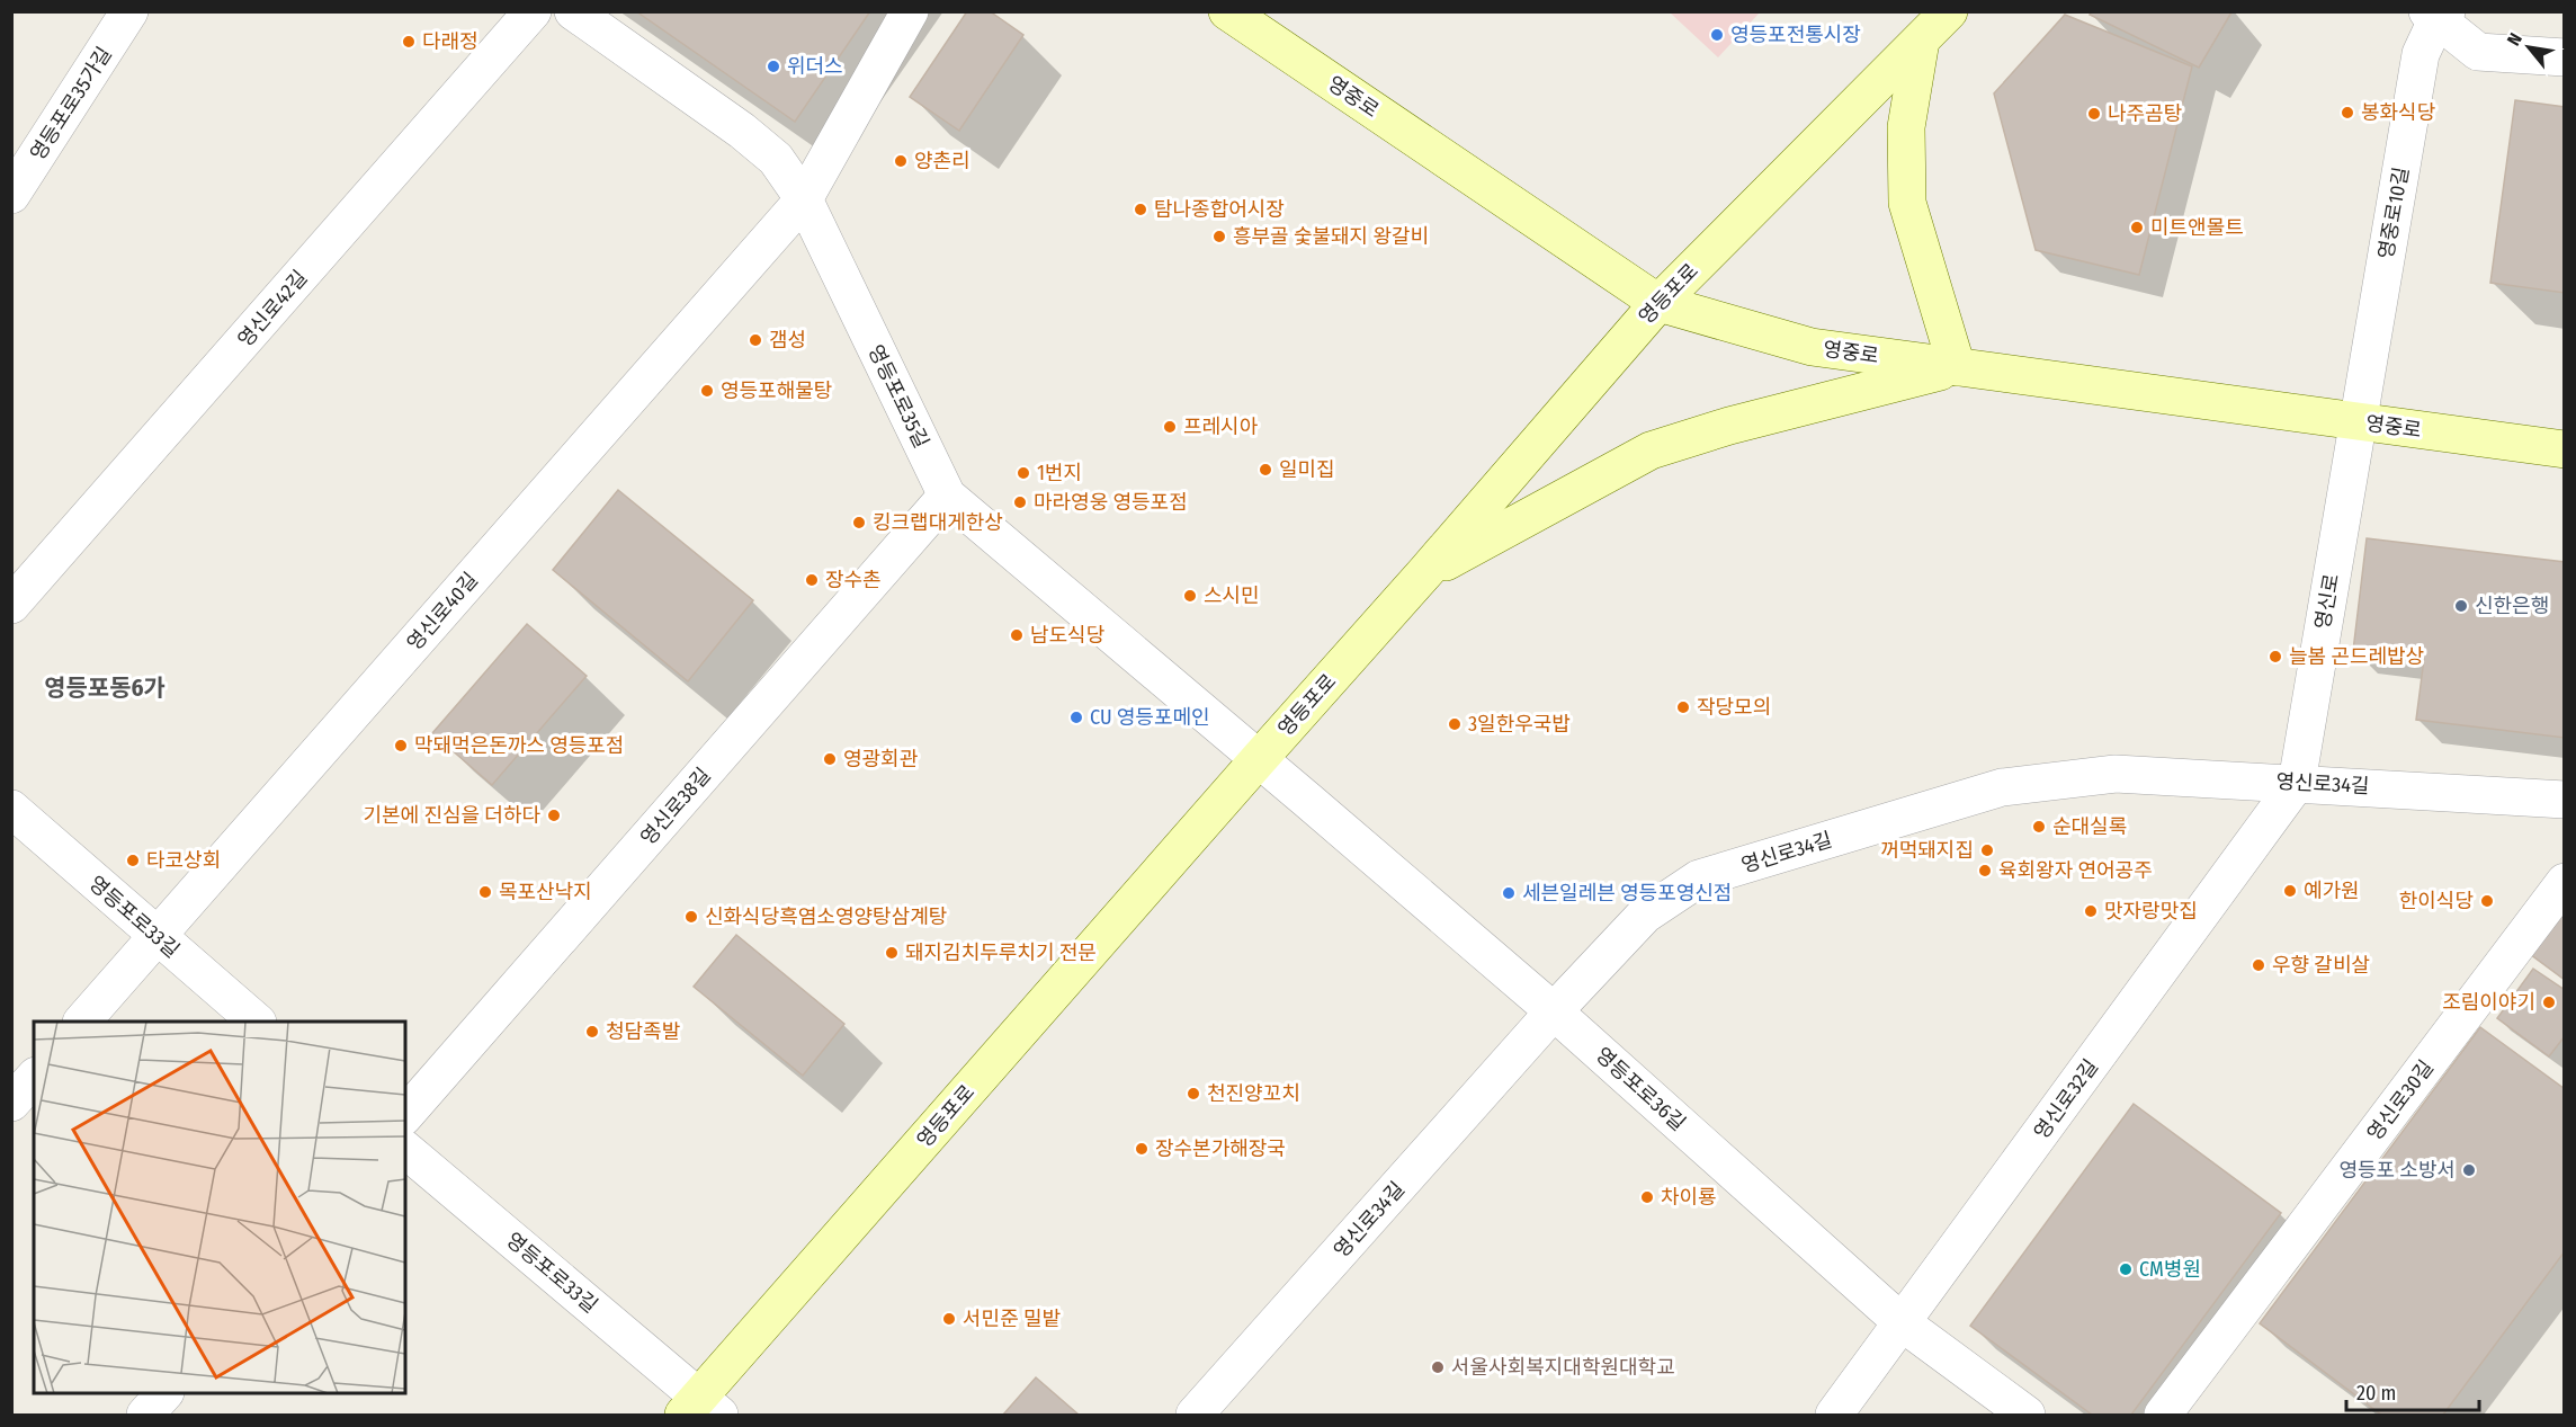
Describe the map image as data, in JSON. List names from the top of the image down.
{
  "streets": {
    "main road": ["영중로", "영등포로"],
    "street": [
      "영등포로35가길",
      "영중로10길",
      "영신로42길",
      "영등포로35길",
      "영신로",
      "영신로40길",
      "영신로34길",
      "영신로38길",
      "영등포로33길",
      "영등포로36길",
      "영신로32길",
      "영신로30길"
    ]
  },
  "crossings": [
    ["영중로", "영중로10길"],
    ["영중로", "영등포로"],
    ["영중로", "영신로"],
    ["영중로10길", "영신로"],
    ["영등포로", "영등포로35길"],
    ["영등포로", "영등포로33길"],
    ["영등포로", "영등포로36길"],
    ["영등포로35길", "영신로40길"],
    ["영등포로35길", "영신로38길"],
    ["영등포로35길", "영등포로36길"],
    ["영신로", "영신로34길"],
    ["영신로", "영신로32길"],
    ["영신로40길", "영등포로33길"],
    ["영신로34길", "영등포로36길"],
    ["영신로34길", "영신로32길"],
    ["영등포로36길", "영신로32길"]
  ],
  "districts": ["영등포동6가"],
  "places": [
    "영등포전통시장",
    "다래정",
    "위더스",
    "봉화식당",
    "나주곰탕",
    "양촌리",
    "탐나종합어시장",
    "미트앤몰트",
    "흥부골 숯불돼지 왕갈비",
    "갬성",
    "영등포해물탕",
    "프레시아",
    "일미집",
    "1번지",
    "마라영웅 영등포점",
    "킹크랩대게한상",
    "장수촌",
    "스시민",
    "신한은행",
    "남도식당",
    "늘봄 곤드레밥상",
    "작당모의",
    "CU 영등포메인",
    "3일한우국밥",
    "막돼먹은돈까스 영등포점",
    "영광회관",
    "기본에 진심을 더하다",
    "순대실록",
    "꺼먹돼지집",
    "타코상회",
    "육회왕자 연어공주",
    "예가원",
    "목포산낙지",
    "세븐일레븐 영등포영신점",
    "한이식당",
    "맛자랑맛집",
    "신화식당흑염소영양탕삼계탕",
    "돼지김치두루치기 전문",
    "우향 갈비살",
    "조림이야기",
    "청담족발",
    "천진양꼬치",
    "장수본가해장국",
    "영등포 소방서",
    "차이룡",
    "CM병원",
    "서민준 밀밭",
    "서울사회복지대학원대학교"
  ],
  "scale_bar": "20 m",
  "north": "top left"
}
